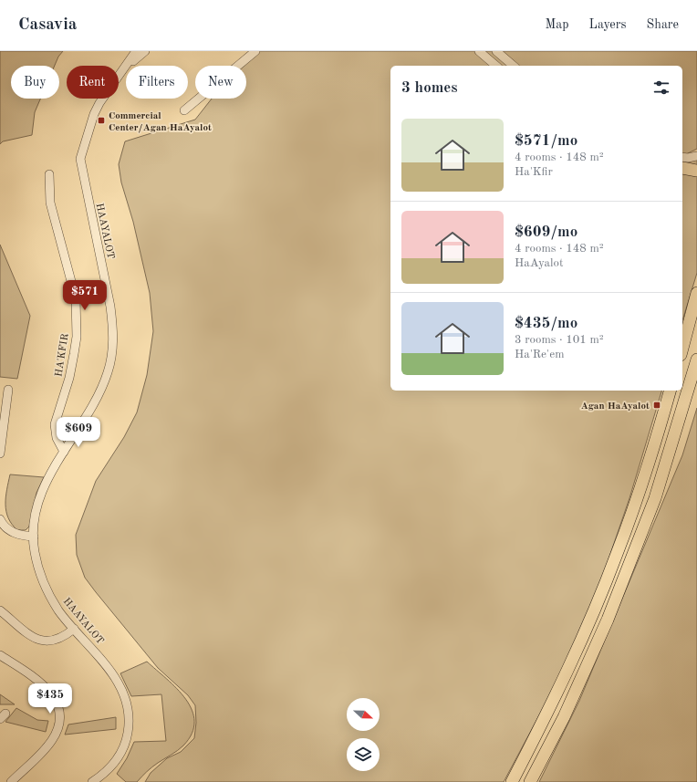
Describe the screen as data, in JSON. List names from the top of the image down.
{
  "streets": {
    "street": ["HAAYALOT", "HA'KFIR"]
  },
  "crossings": [
    ["HAAYALOT", "HA'KFIR"]
  ],
  "places": {
    "transit": ["Commercial Center/Agan HaAyalot", "Agan HaAyalot"]
  },
  "north": "right",
  "page": {
    "header": "Casavia",
    "nav": ["Map", "Layers", "Share"],
    "chip": [
      "Buy",
      "Rent",
      "Filters",
      "New"
    ],
    "heading": "3 homes",
    "list": [
      {
        "name": "$571/mo",
        "note": "4 rooms · 148 m² · Ha'Kfir"
      },
      {
        "name": "$609/mo",
        "note": "4 rooms · 148 m² · HaAyalot"
      },
      {
        "name": "$435/mo",
        "note": "3 rooms · 101 m² · Ha'Re'em"
      }
    ],
    "price": ["$571", "$609", "$435"]
  }
}
